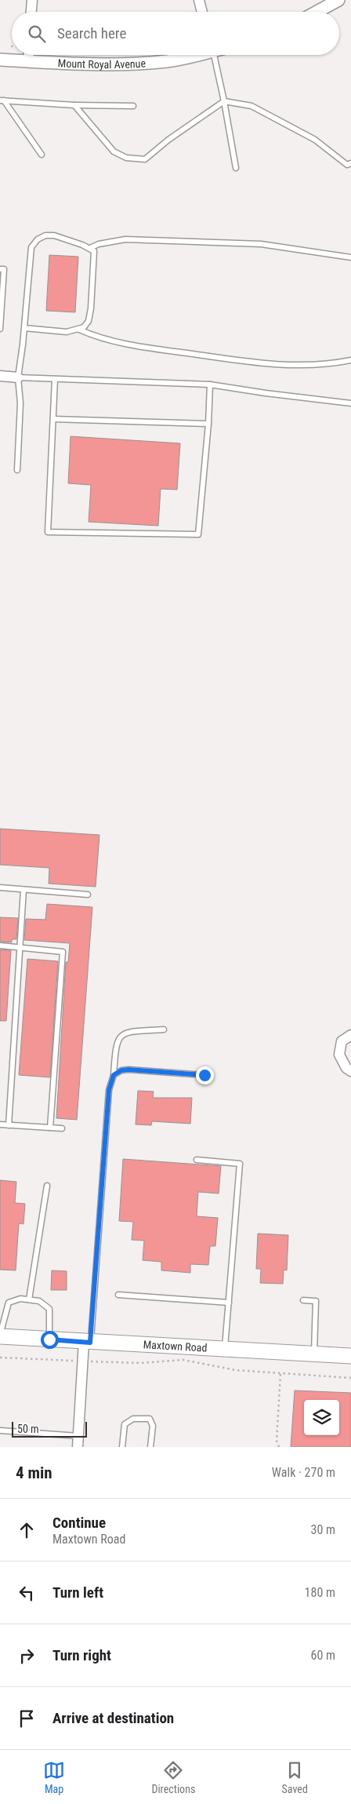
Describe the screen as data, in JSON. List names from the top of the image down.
{
  "streets": {
    "main road": ["Maxtown Road"],
    "street": ["Mount Royal Avenue"]
  },
  "scale_bar": "50 m",
  "page": {
    "search": "Search here",
    "scale": "50 m",
    "heading": ["4 min", "Walk · 270 m"],
    "list": [
      ["Continue", "Maxtown Road", "30 m"],
      ["Turn left", "180 m"],
      ["Turn right", "60 m"],
      "Arrive at destination"
    ],
    "nav": ["Map", "Directions", "Saved"]
  }
}
